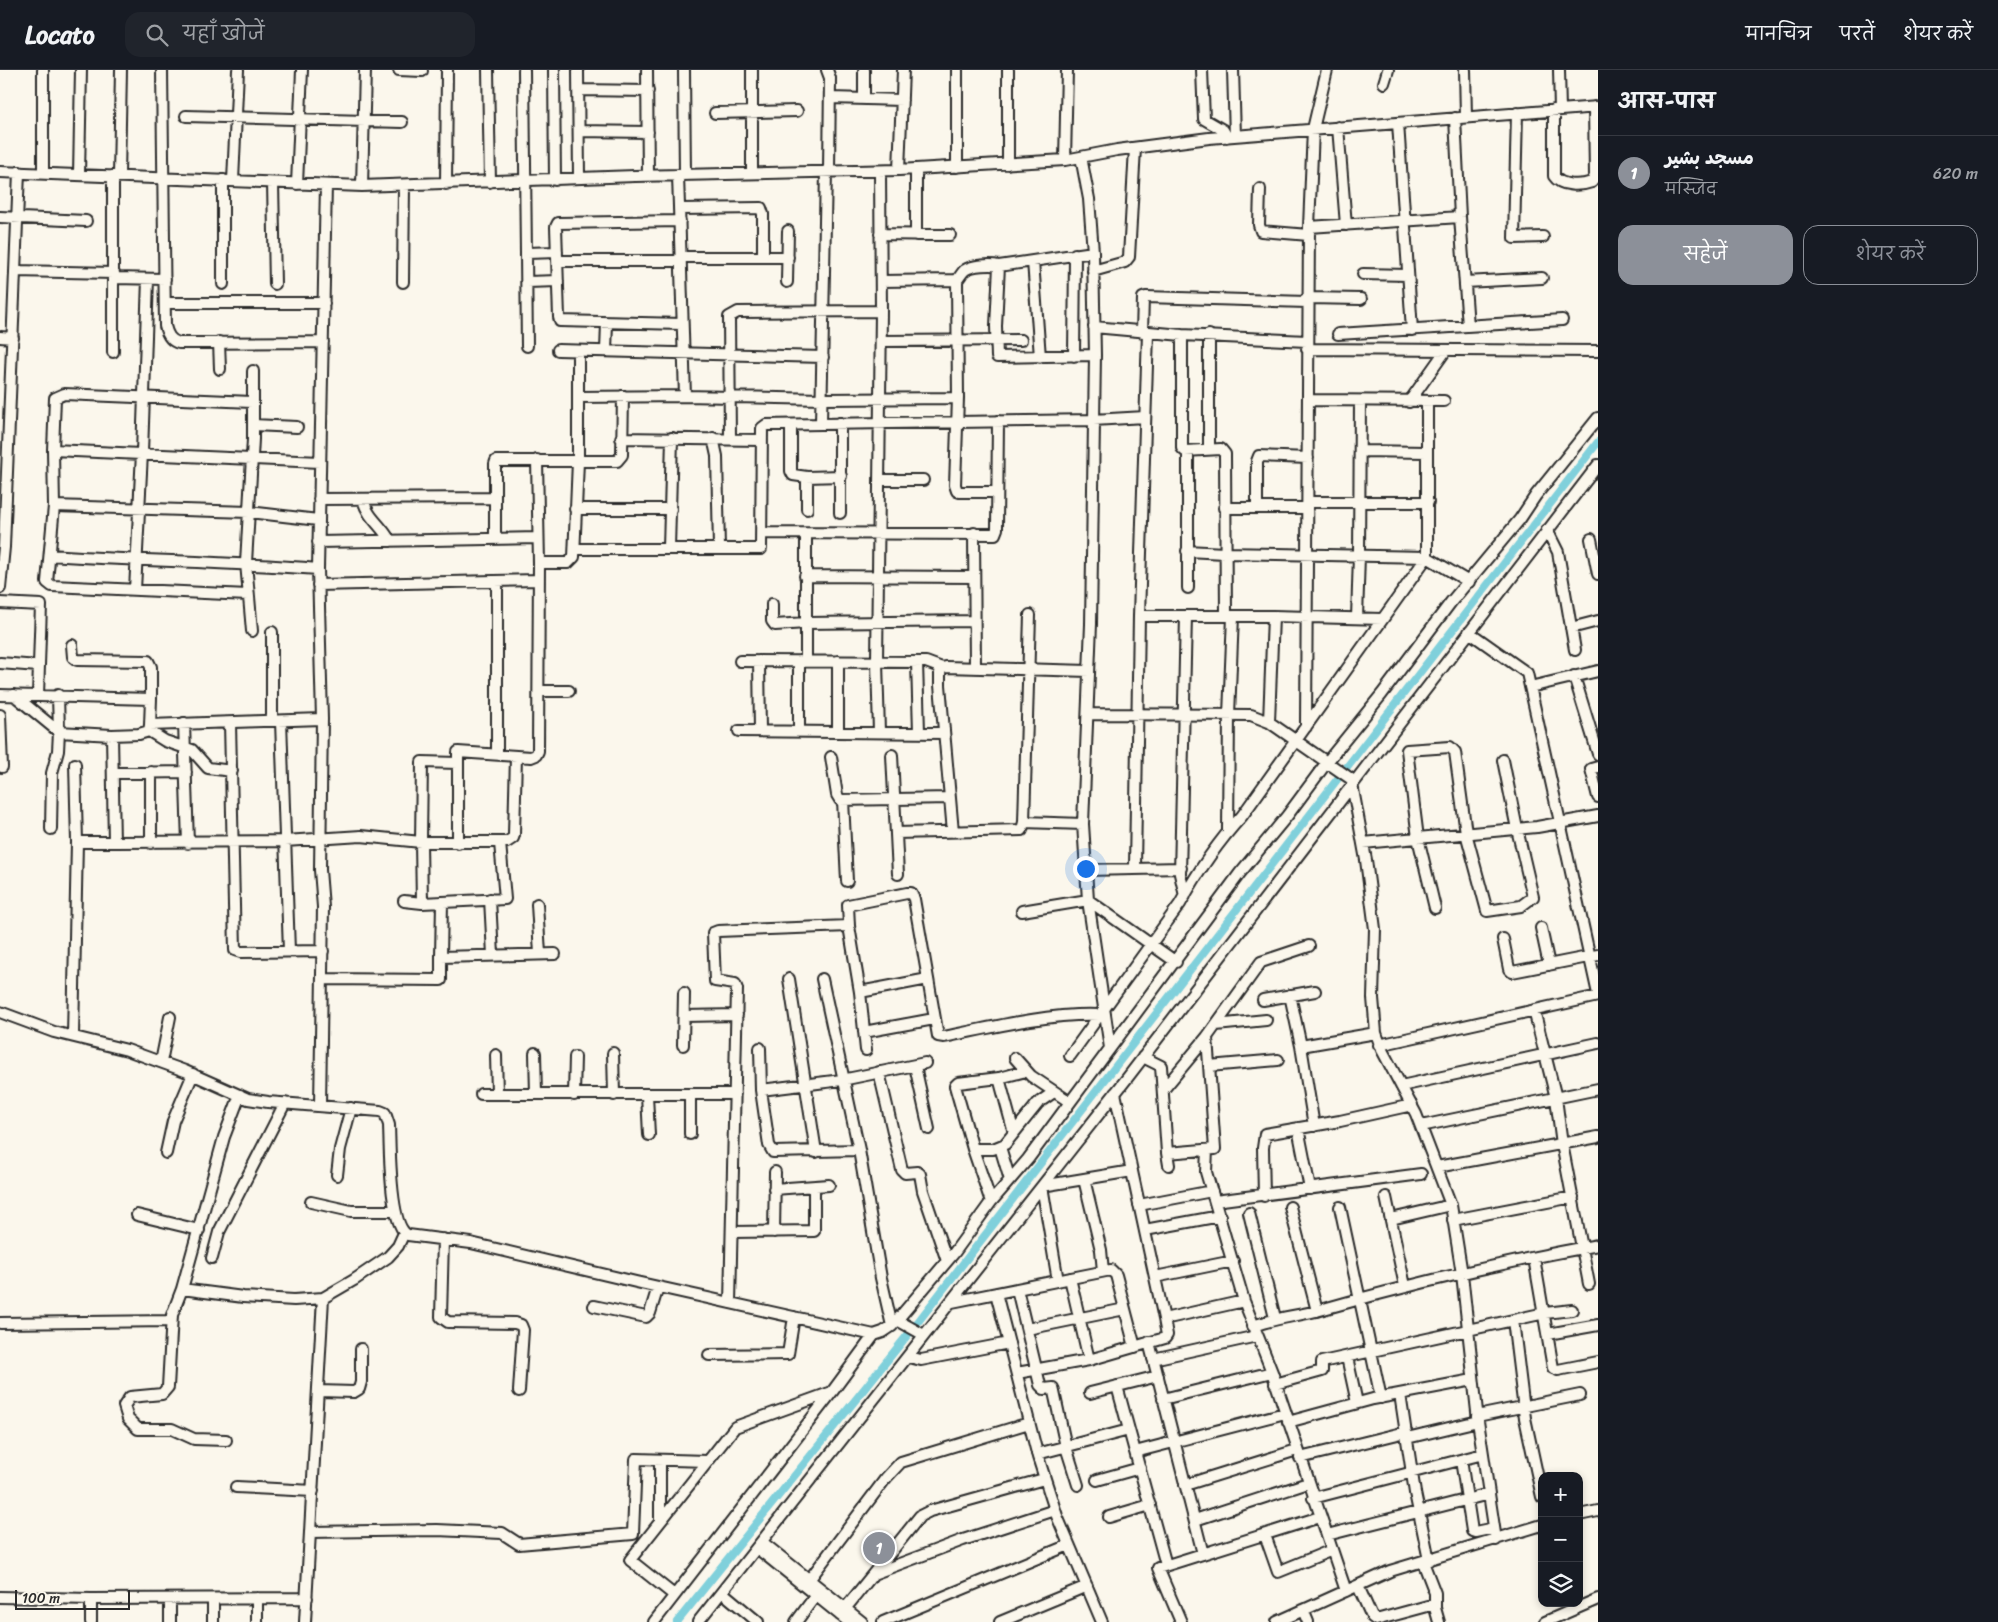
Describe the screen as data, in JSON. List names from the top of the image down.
{
  "scale_bar": "100 m",
  "page": {
    "header": "Locato",
    "search": "यहाँ खोजें",
    "nav": ["मानचित्र", "परतें", "शेयर करें"],
    "heading": "आस-पास",
    "list": [
      {
        "mark": "1",
        "name": "مسجد بشیر",
        "note": "मस्जिद",
        "value": "620 m"
      }
    ],
    "buttons": ["सहेजें", "शेयर करें"],
    "map_buttons": ["+", "−"],
    "pins": "1",
    "scale": "100 m"
  }
}
